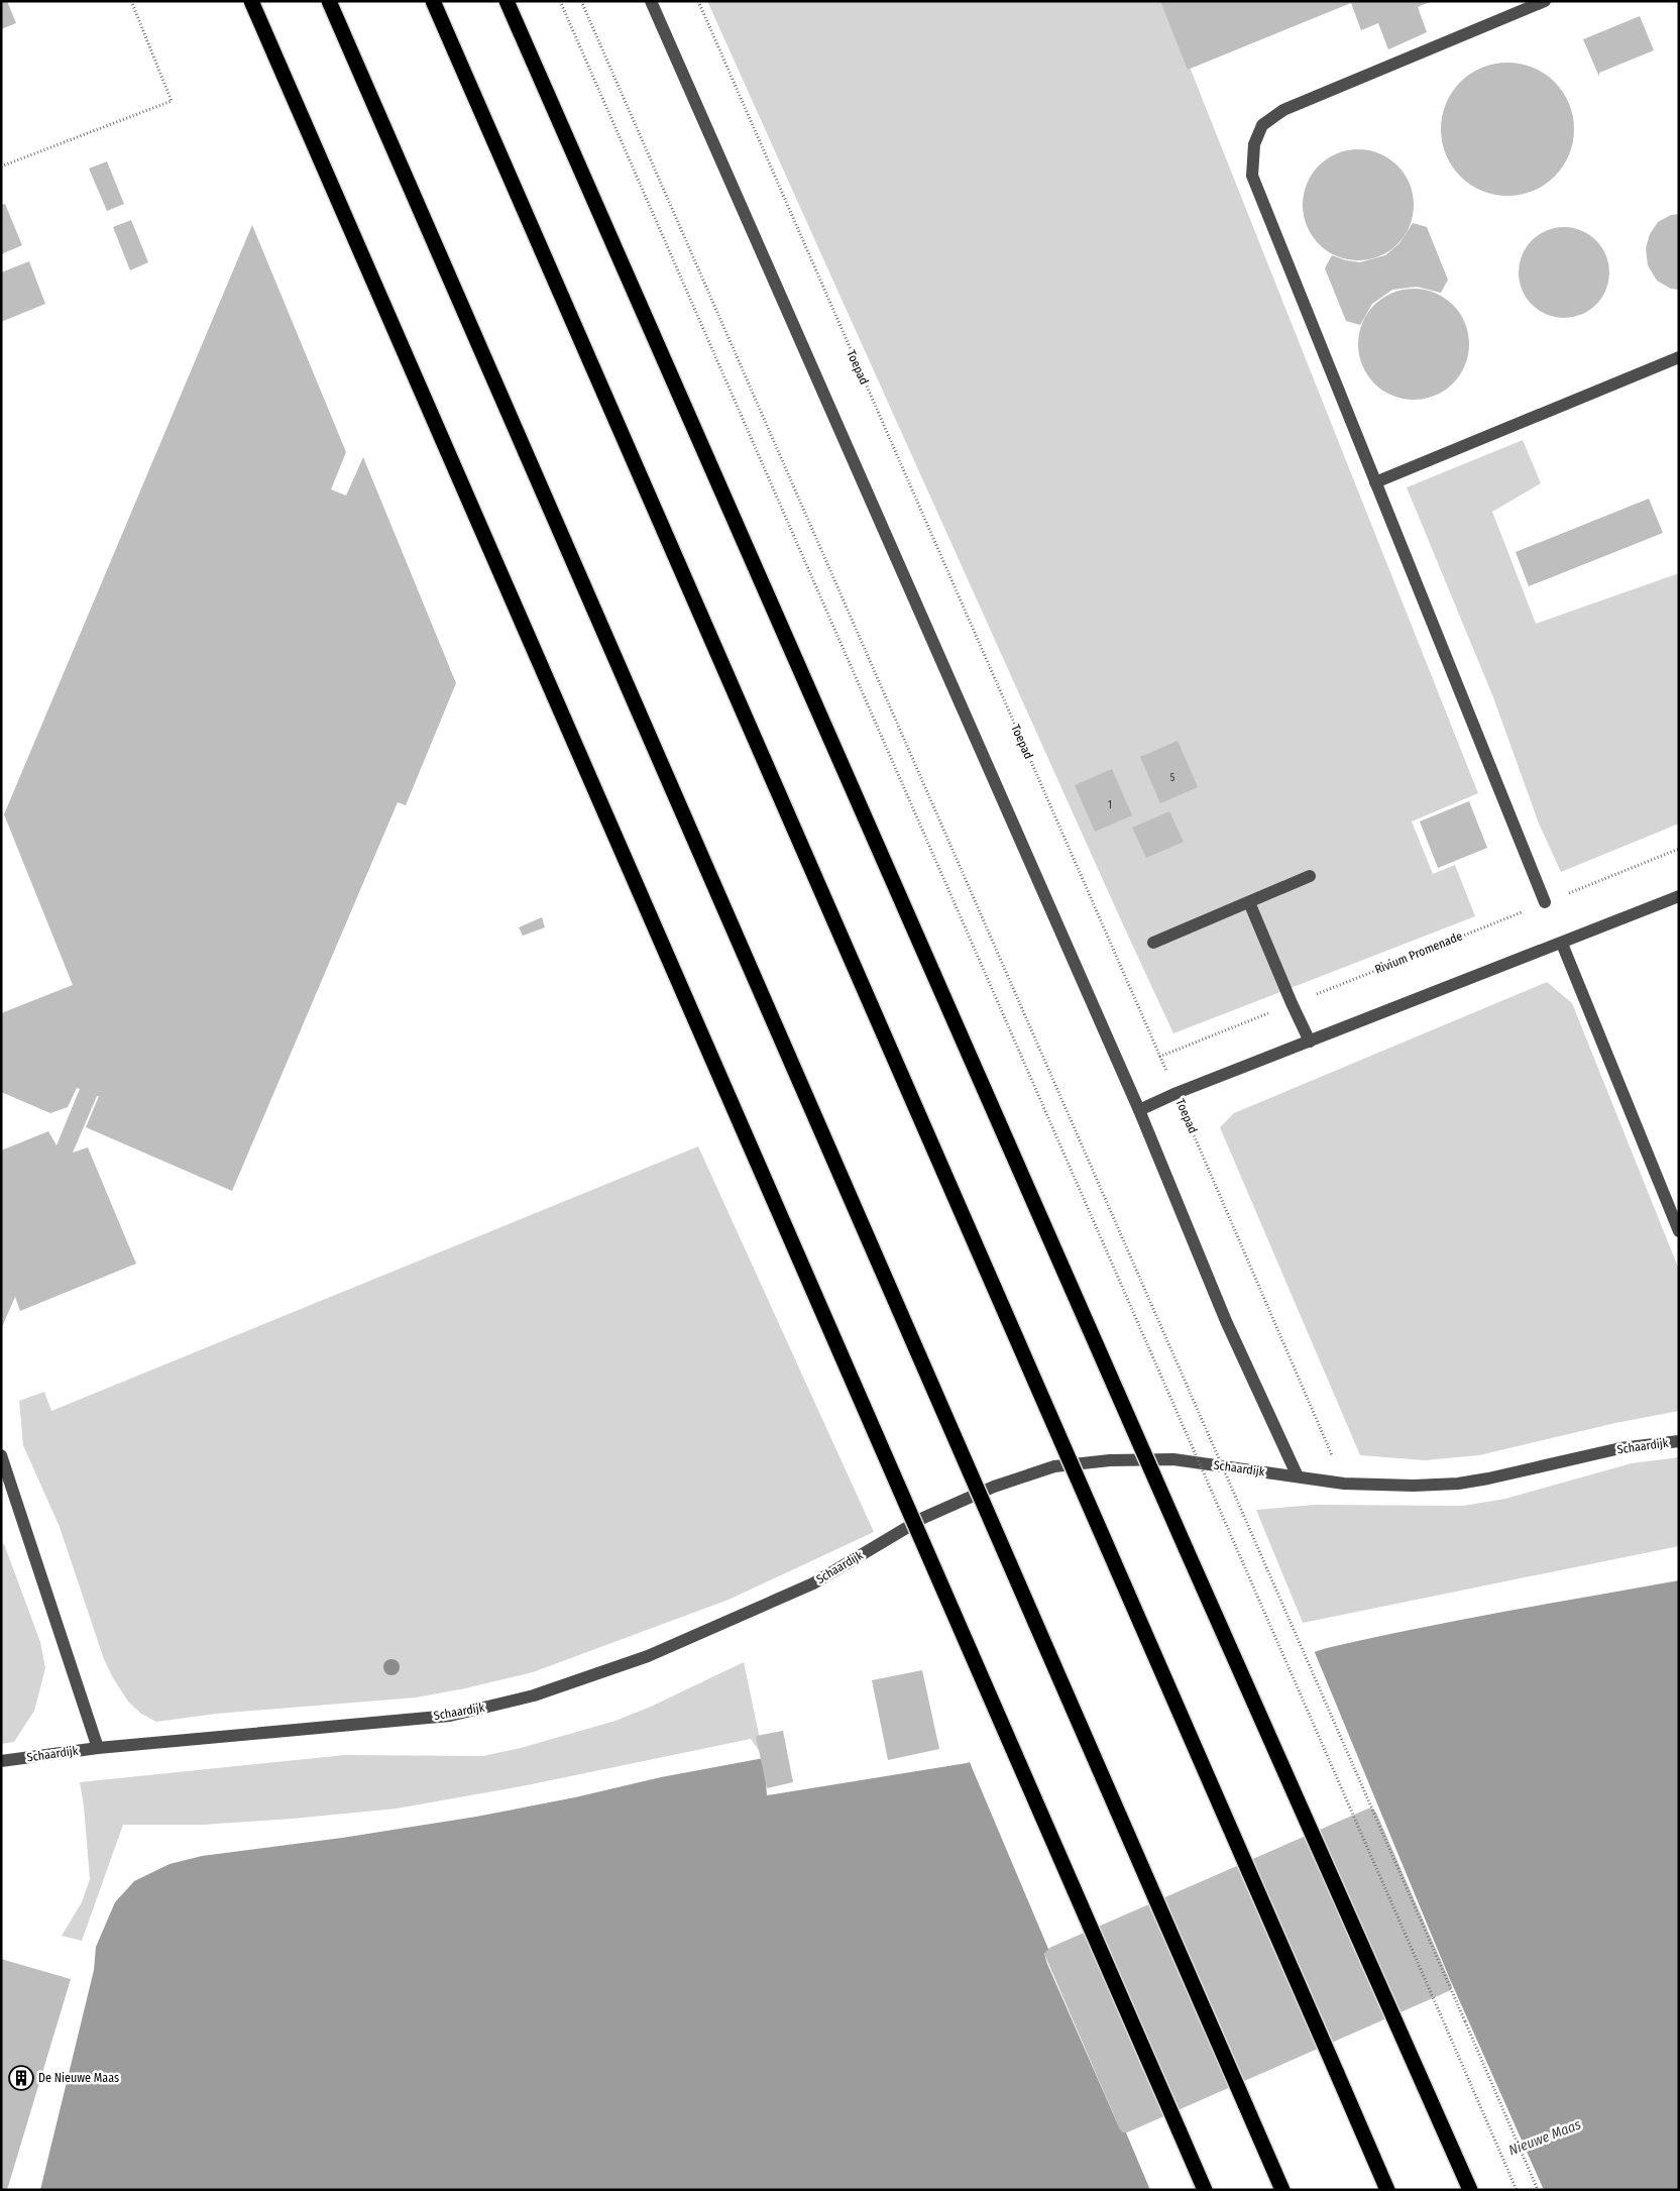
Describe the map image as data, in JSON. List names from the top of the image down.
{
  "streets": {
    "street": ["Schaardijk"],
    "path": ["Toepad", "Rivium Promenade"]
  },
  "crossings": [
    ["Toepad", "Rivium Promenade"],
    ["Toepad", "Schaardijk"]
  ],
  "water": ["Nieuwe Maas"],
  "places": {
    "building": ["De Nieuwe Maas"]
  },
  "house_numbers": ["5", "1"]
}
